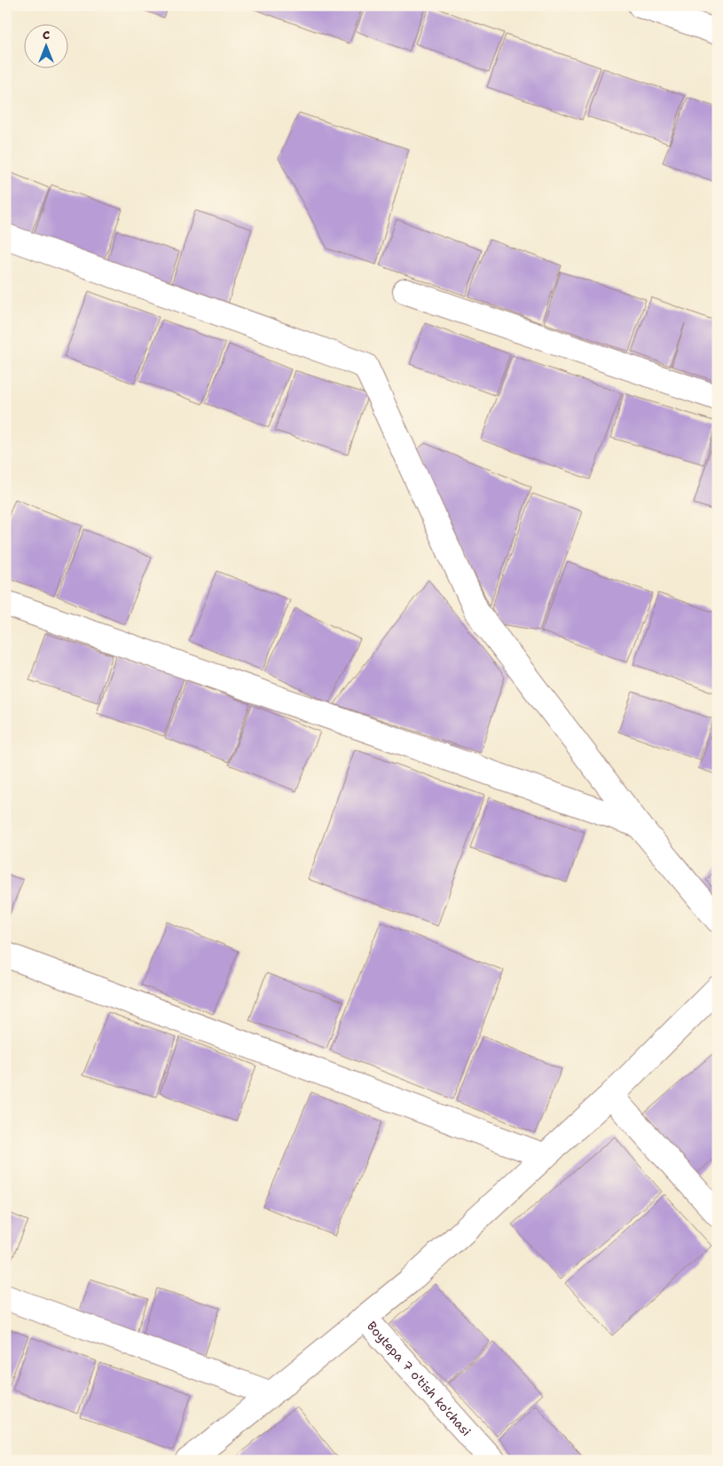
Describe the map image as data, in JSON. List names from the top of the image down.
{
  "streets": {
    "street": ["Boytepa 7 o'tish ko'chasi"]
  },
  "north": "top"
}
